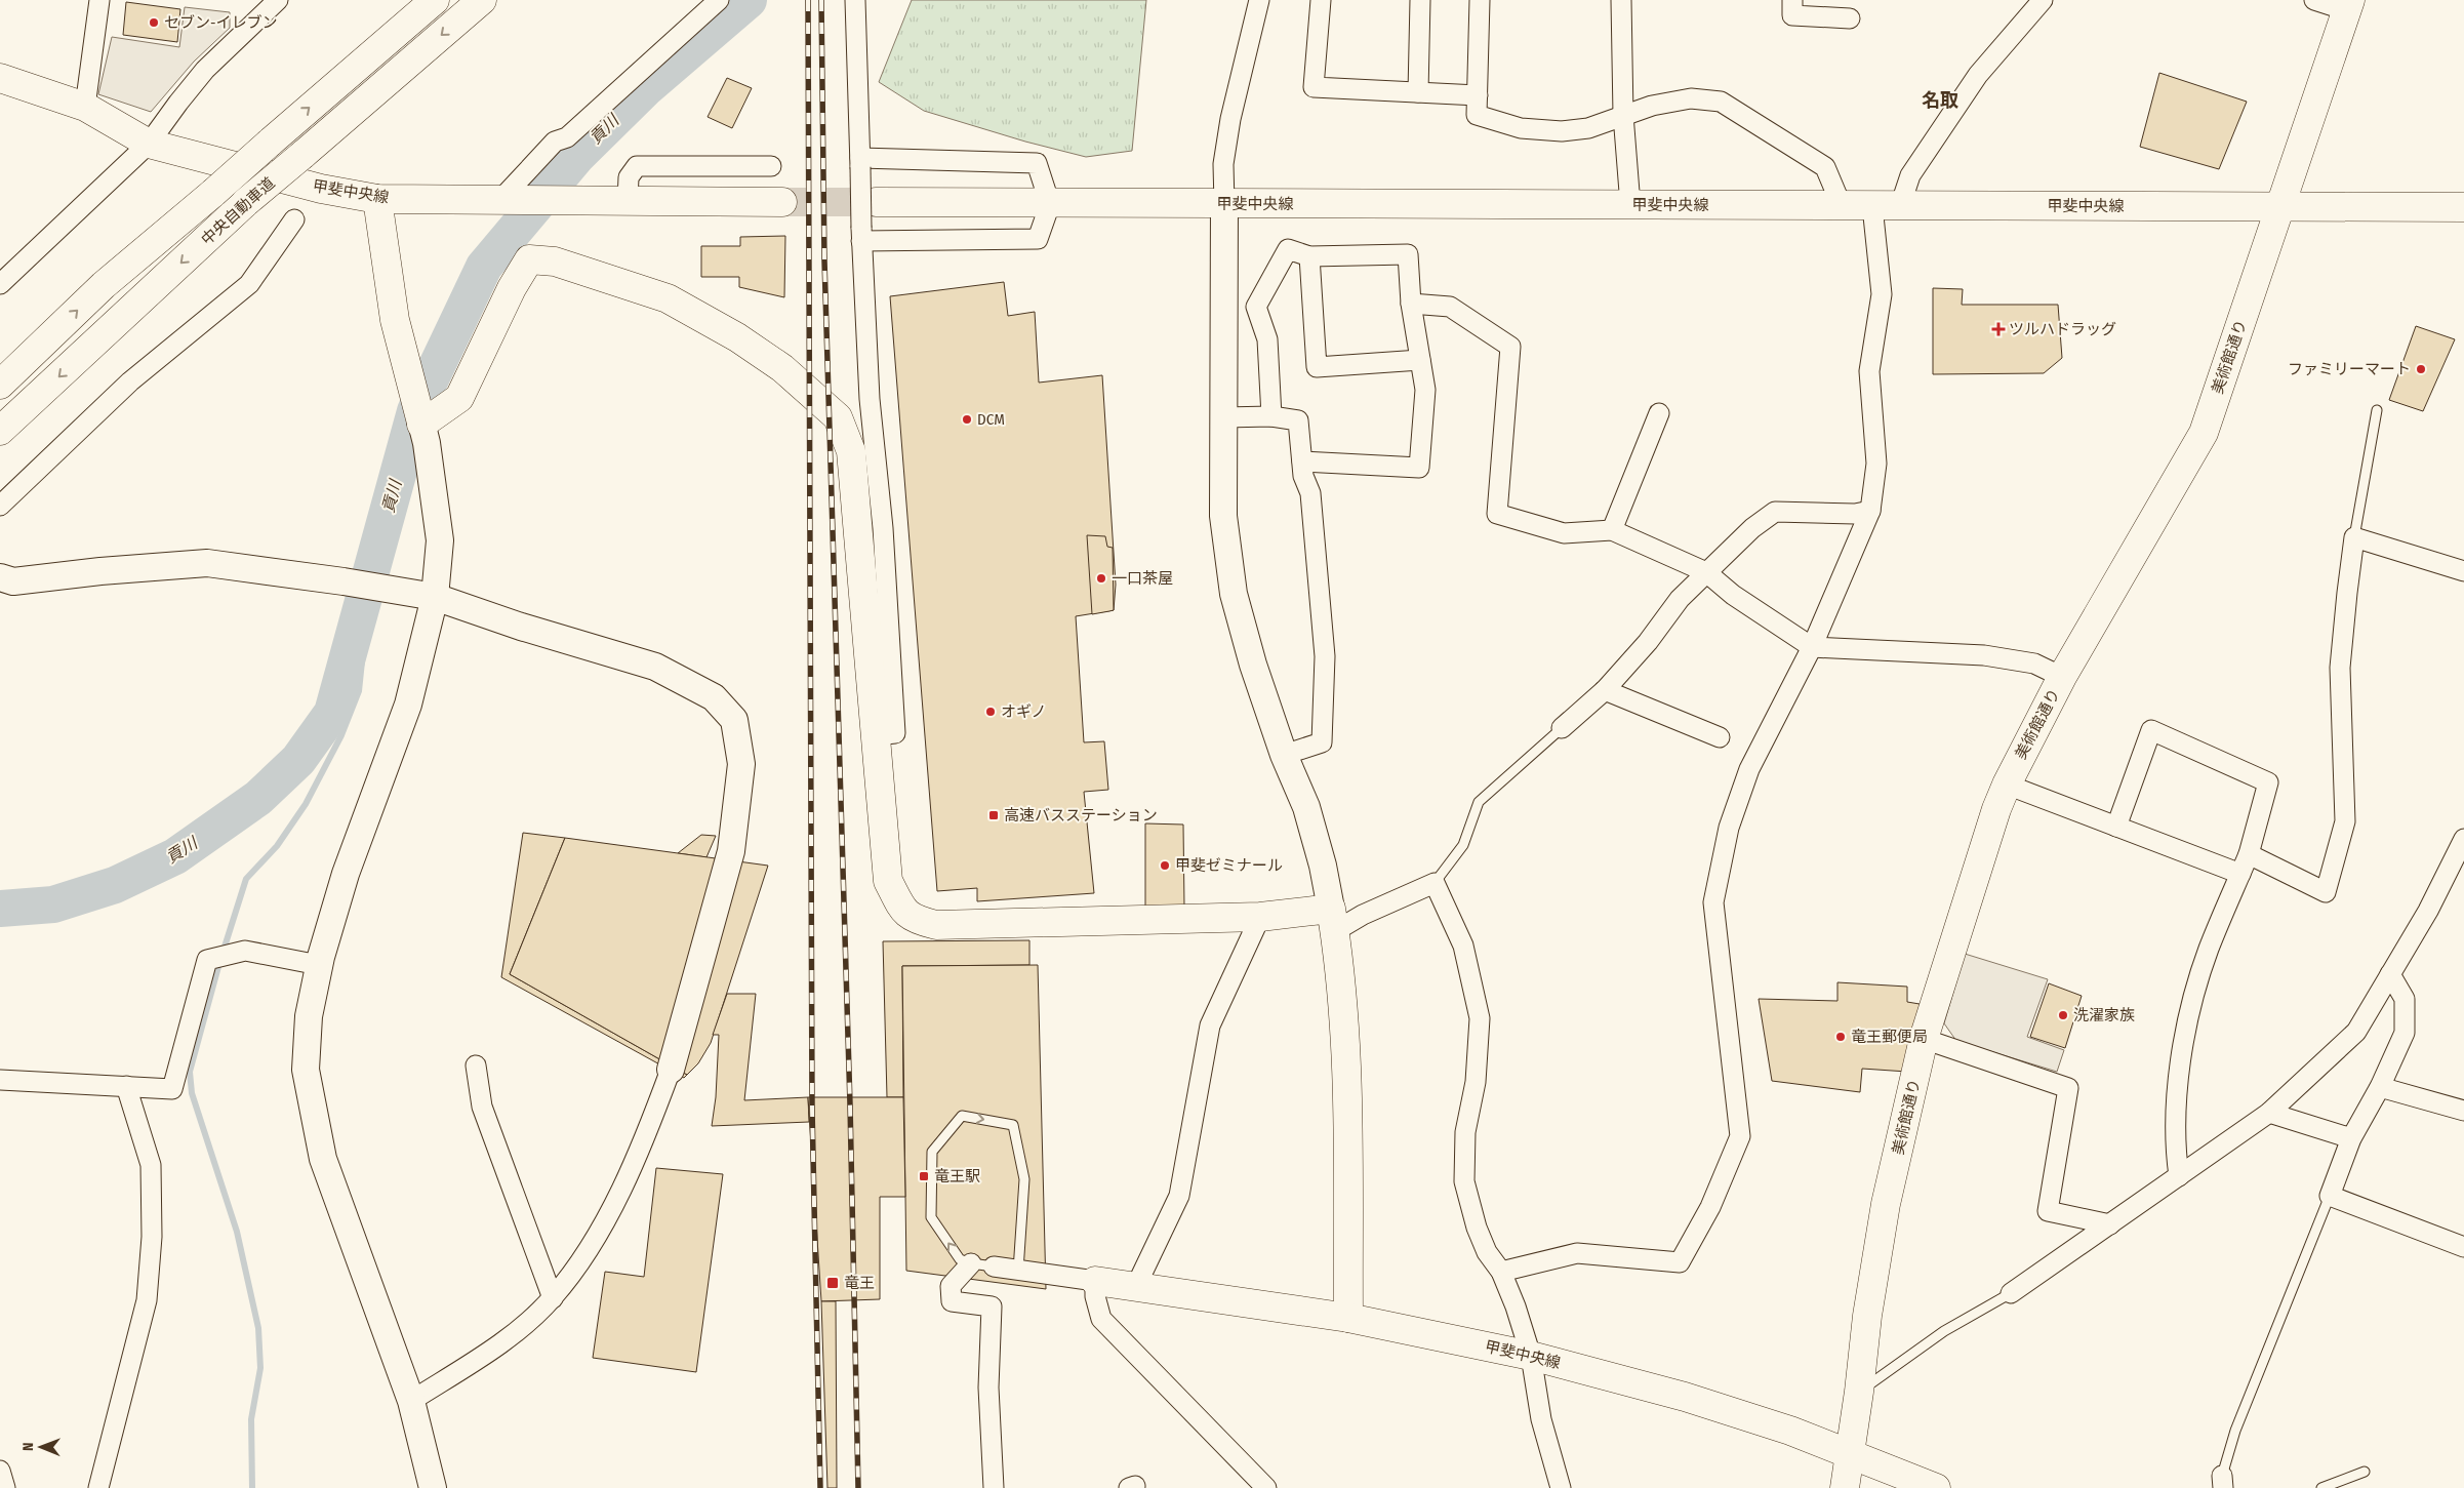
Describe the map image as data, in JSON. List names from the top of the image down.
{
  "streets": {
    "main road": ["甲斐中央線", "中央自動車道", "美術館通り"]
  },
  "crossings": [
    ["甲斐中央線", "美術館通り"]
  ],
  "districts": ["名取"],
  "water": ["貢川"],
  "places": {
    "other": [
      "セブン-イレブン",
      "ファミリーマート",
      "DCM",
      "一口茶屋",
      "オギノ",
      "甲斐ゼミナール",
      "洗濯家族",
      "竜王郵便局"
    ],
    "health": ["ツルハドラッグ"],
    "transit": ["高速バスステーション", "竜王駅", "竜王"]
  },
  "north": "left"
}
